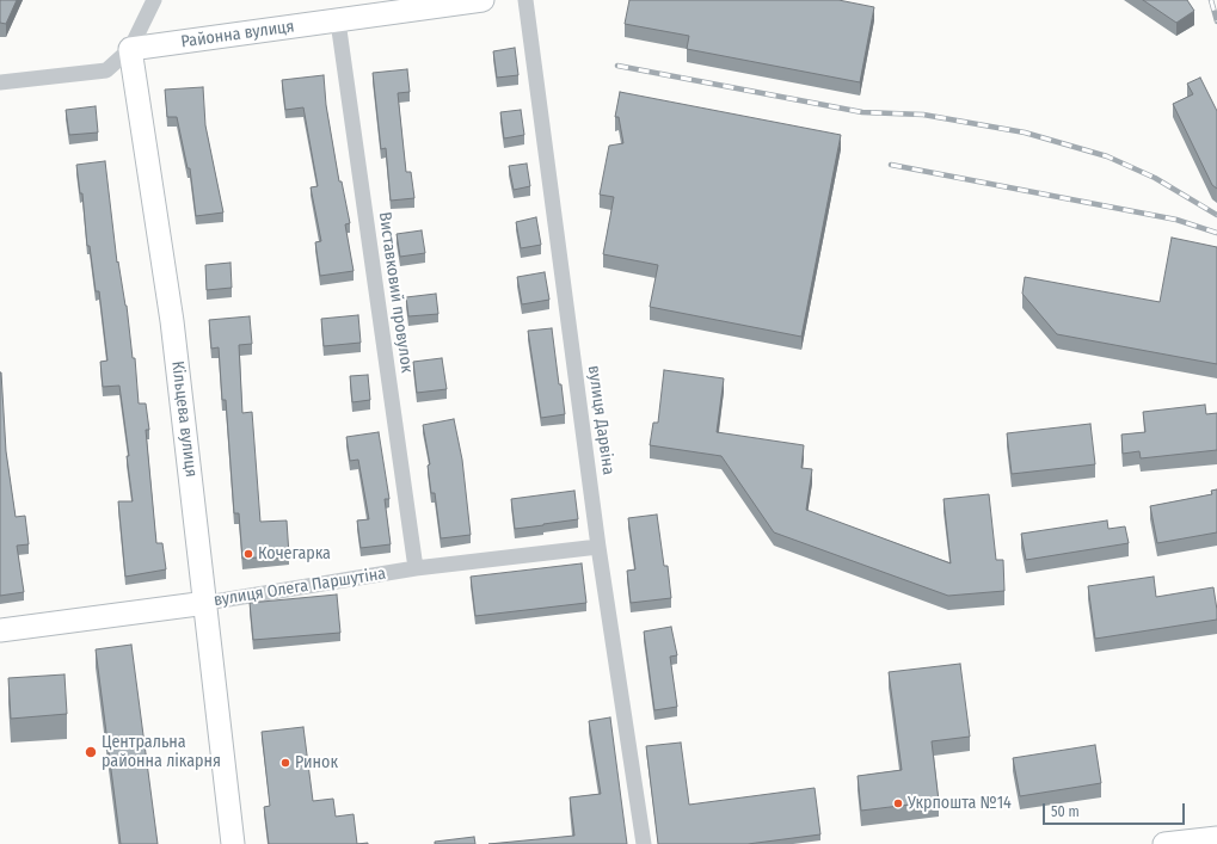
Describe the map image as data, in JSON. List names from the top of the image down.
{
  "streets": {
    "street": [
      "Районна вулиця",
      "Виставковий провулок",
      "Кільцева вулиця",
      "вулиця Дарвіна",
      "вулиця Олега Паршутіна"
    ]
  },
  "crossings": [
    ["Районна вулиця", "Виставковий провулок"],
    ["Районна вулиця", "Кільцева вулиця"],
    ["Виставковий провулок", "вулиця Олега Паршутіна"],
    ["Кільцева вулиця", "вулиця Олега Паршутіна"],
    ["вулиця Дарвіна", "вулиця Олега Паршутіна"]
  ],
  "places": [
    "Кочегарка",
    "Центральна районна лікарня",
    "Ринок",
    "Укрпошта №14"
  ],
  "scale_bar": "50 m"
}
